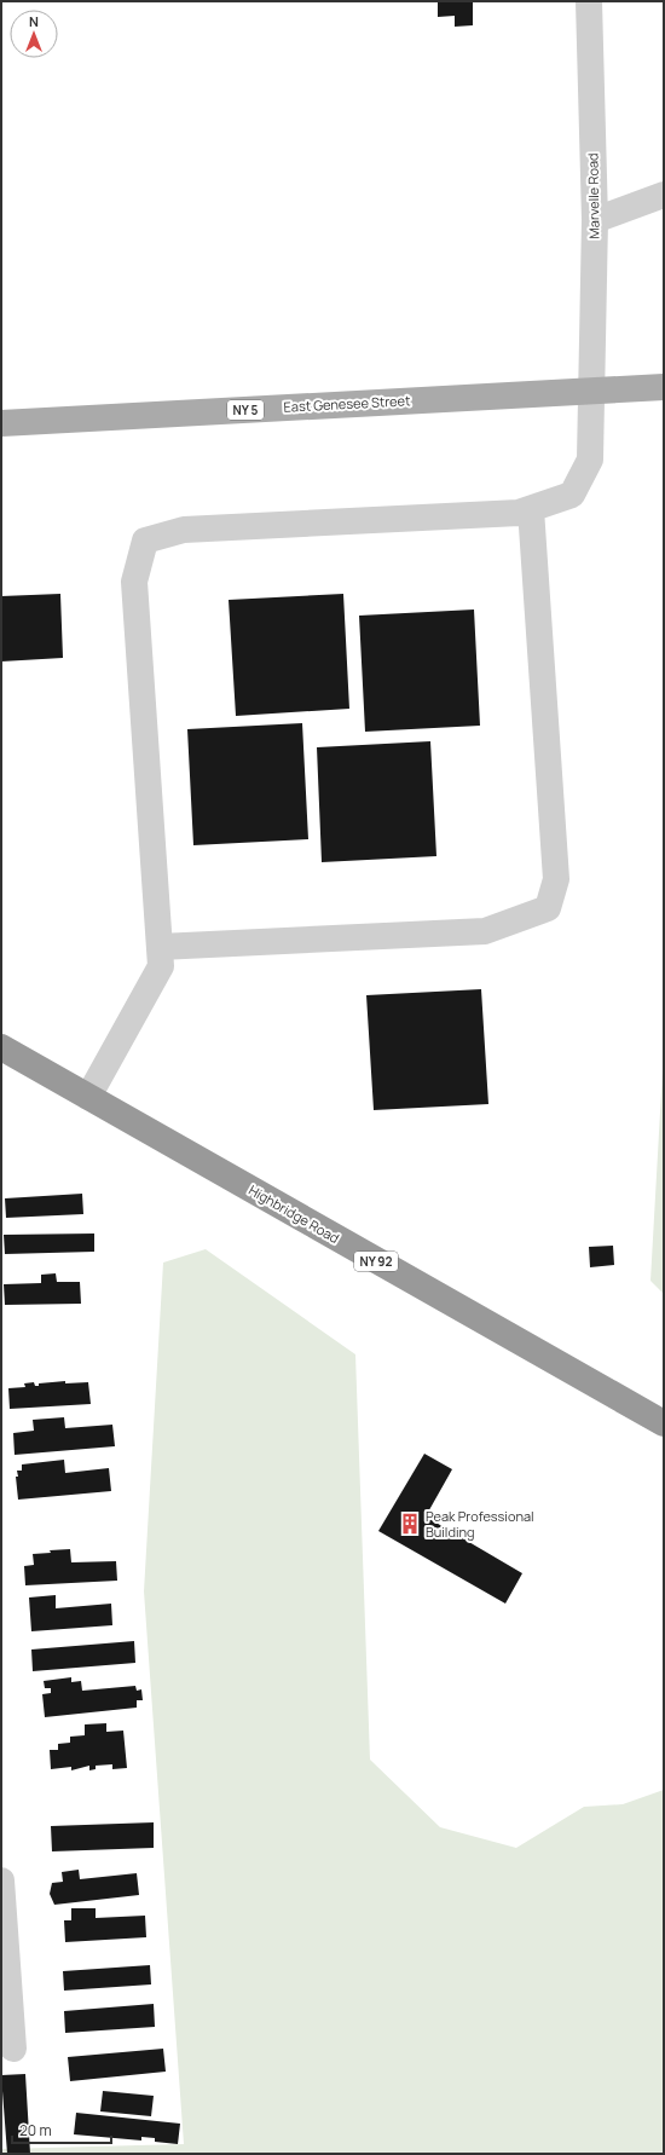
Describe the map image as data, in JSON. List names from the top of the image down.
{
  "streets": {
    "highway": ["Highbridge Road", "NY 92"],
    "main road": ["East Genesee Street", "NY 5"],
    "street": ["Marvelle Road"]
  },
  "crossings": [
    ["Marvelle Road", "East Genesee Street"]
  ],
  "places": {
    "building": ["Peak Professional Building"]
  },
  "scale_bar": "20 m",
  "north": "top"
}
